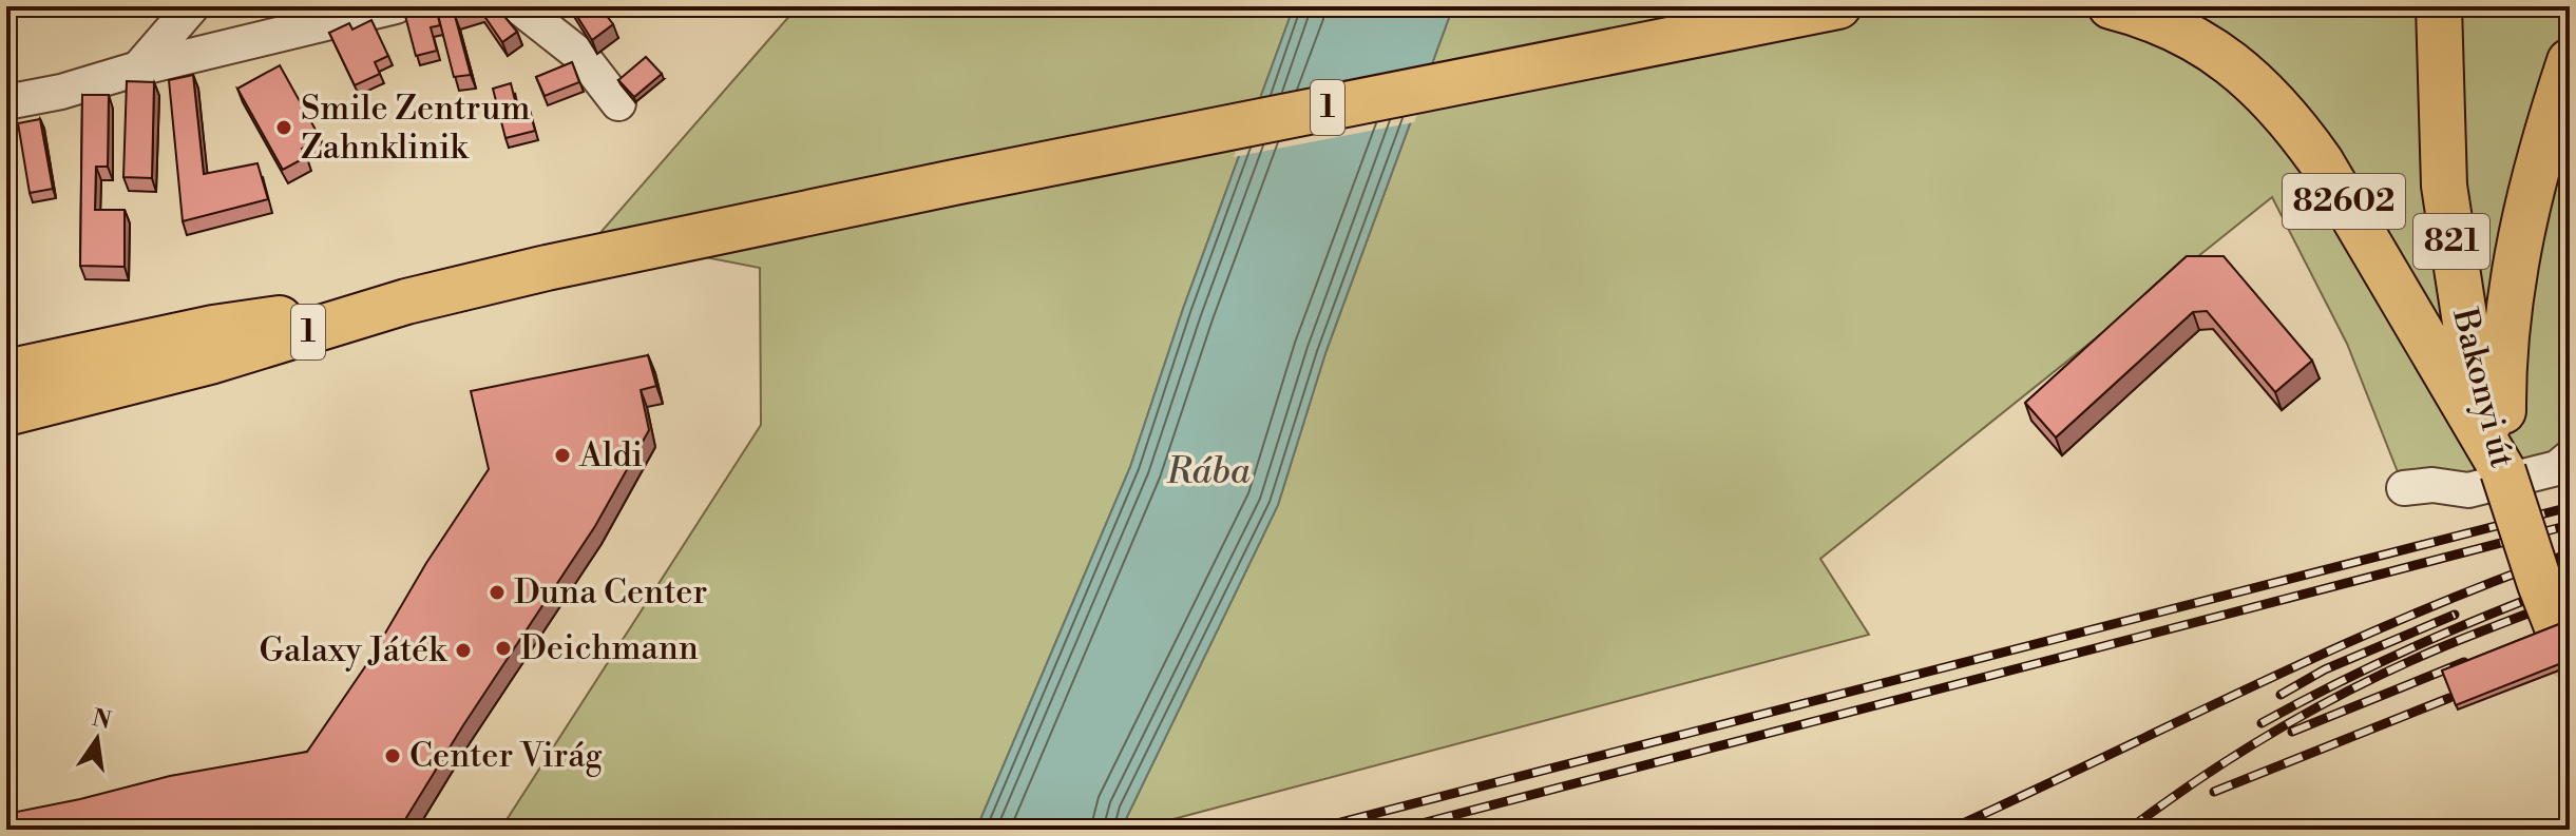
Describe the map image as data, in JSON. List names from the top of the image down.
{
  "streets": {
    "main road": [
      "1",
      "82602",
      "821",
      "Bakonyi út"
    ]
  },
  "crossings": [
    ["82602", "Bakonyi út"]
  ],
  "water": ["Rába"],
  "places": [
    "Smile Zentrum Zahnklinik",
    "Aldi",
    "Duna Center",
    "Deichmann",
    "Galaxy Játék",
    "Center Virág"
  ],
  "north": "top"
}
